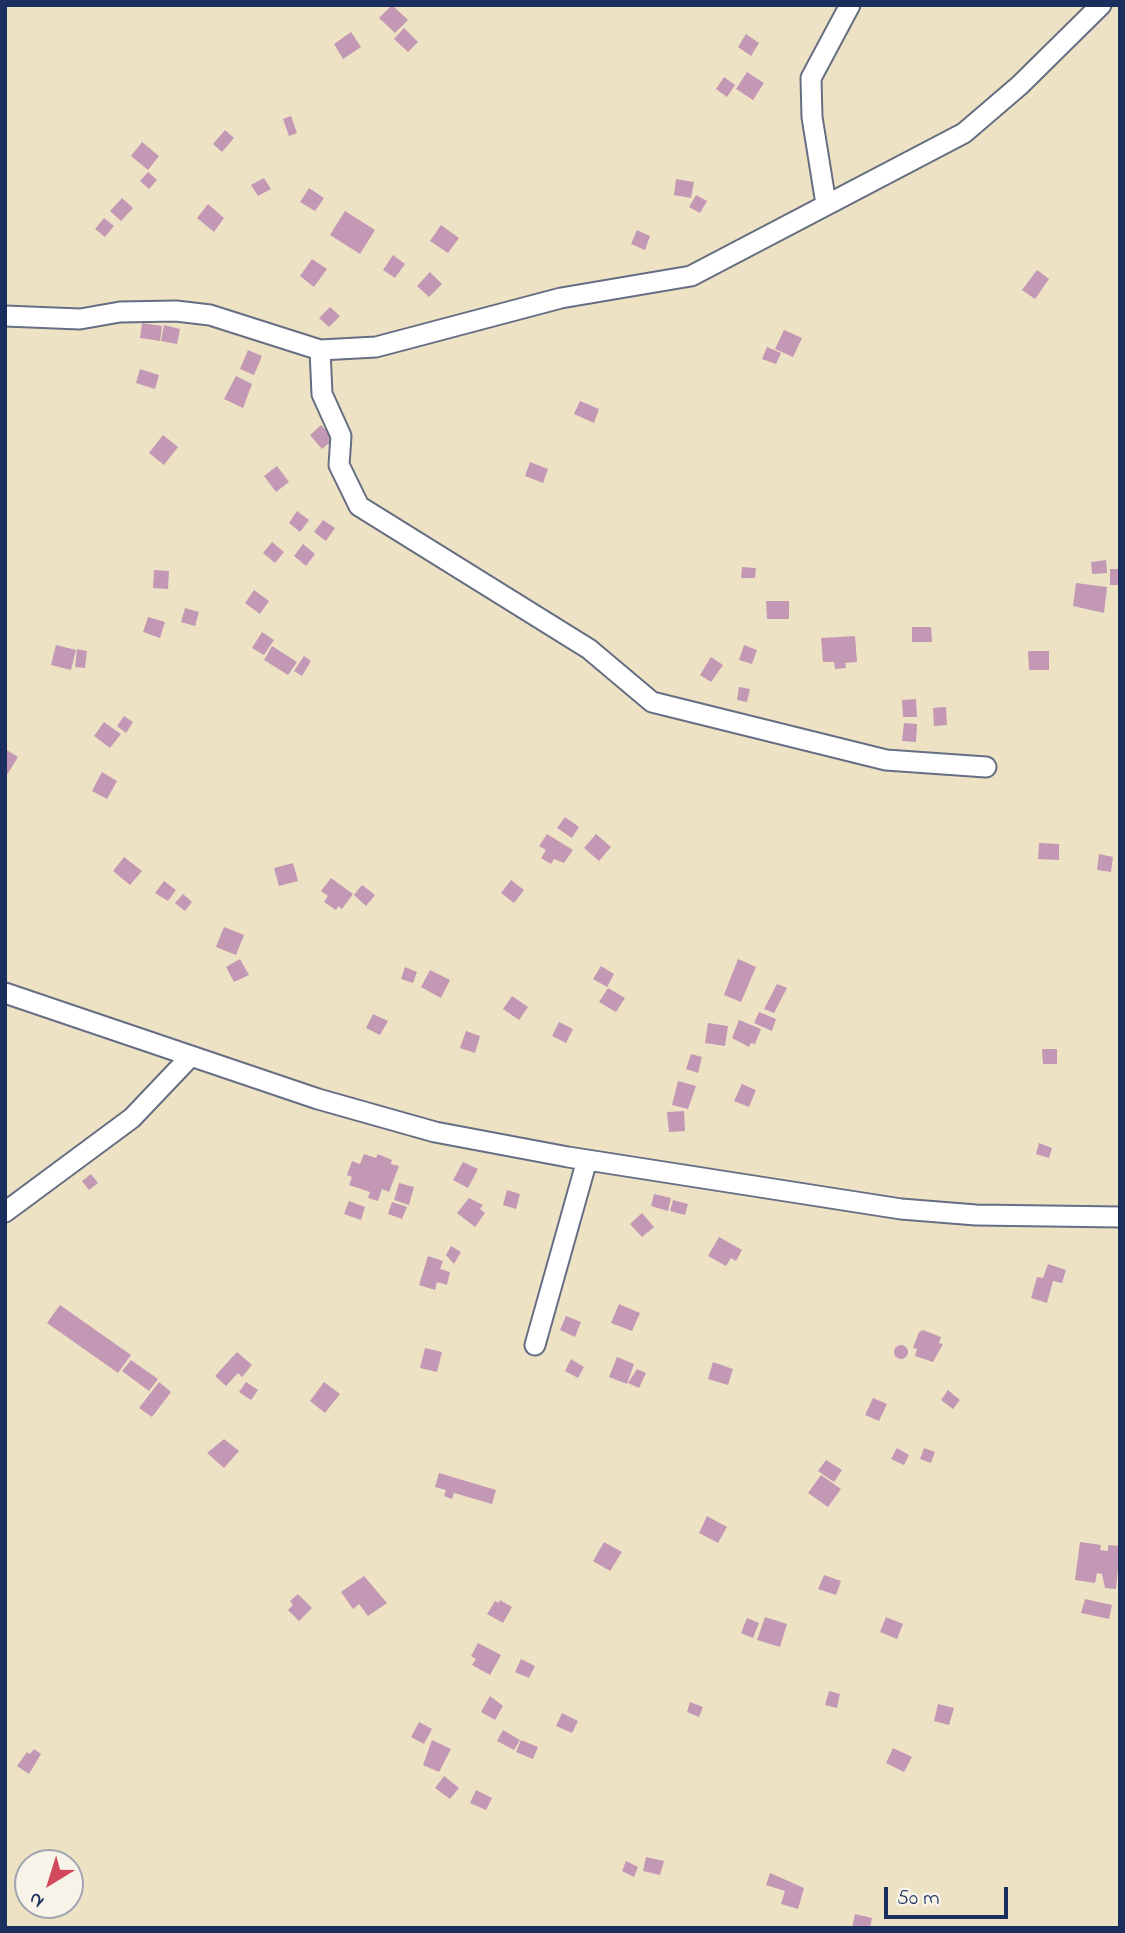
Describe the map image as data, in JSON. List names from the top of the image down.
{
  "scale_bar": "50 m",
  "north": "bottom left"
}
